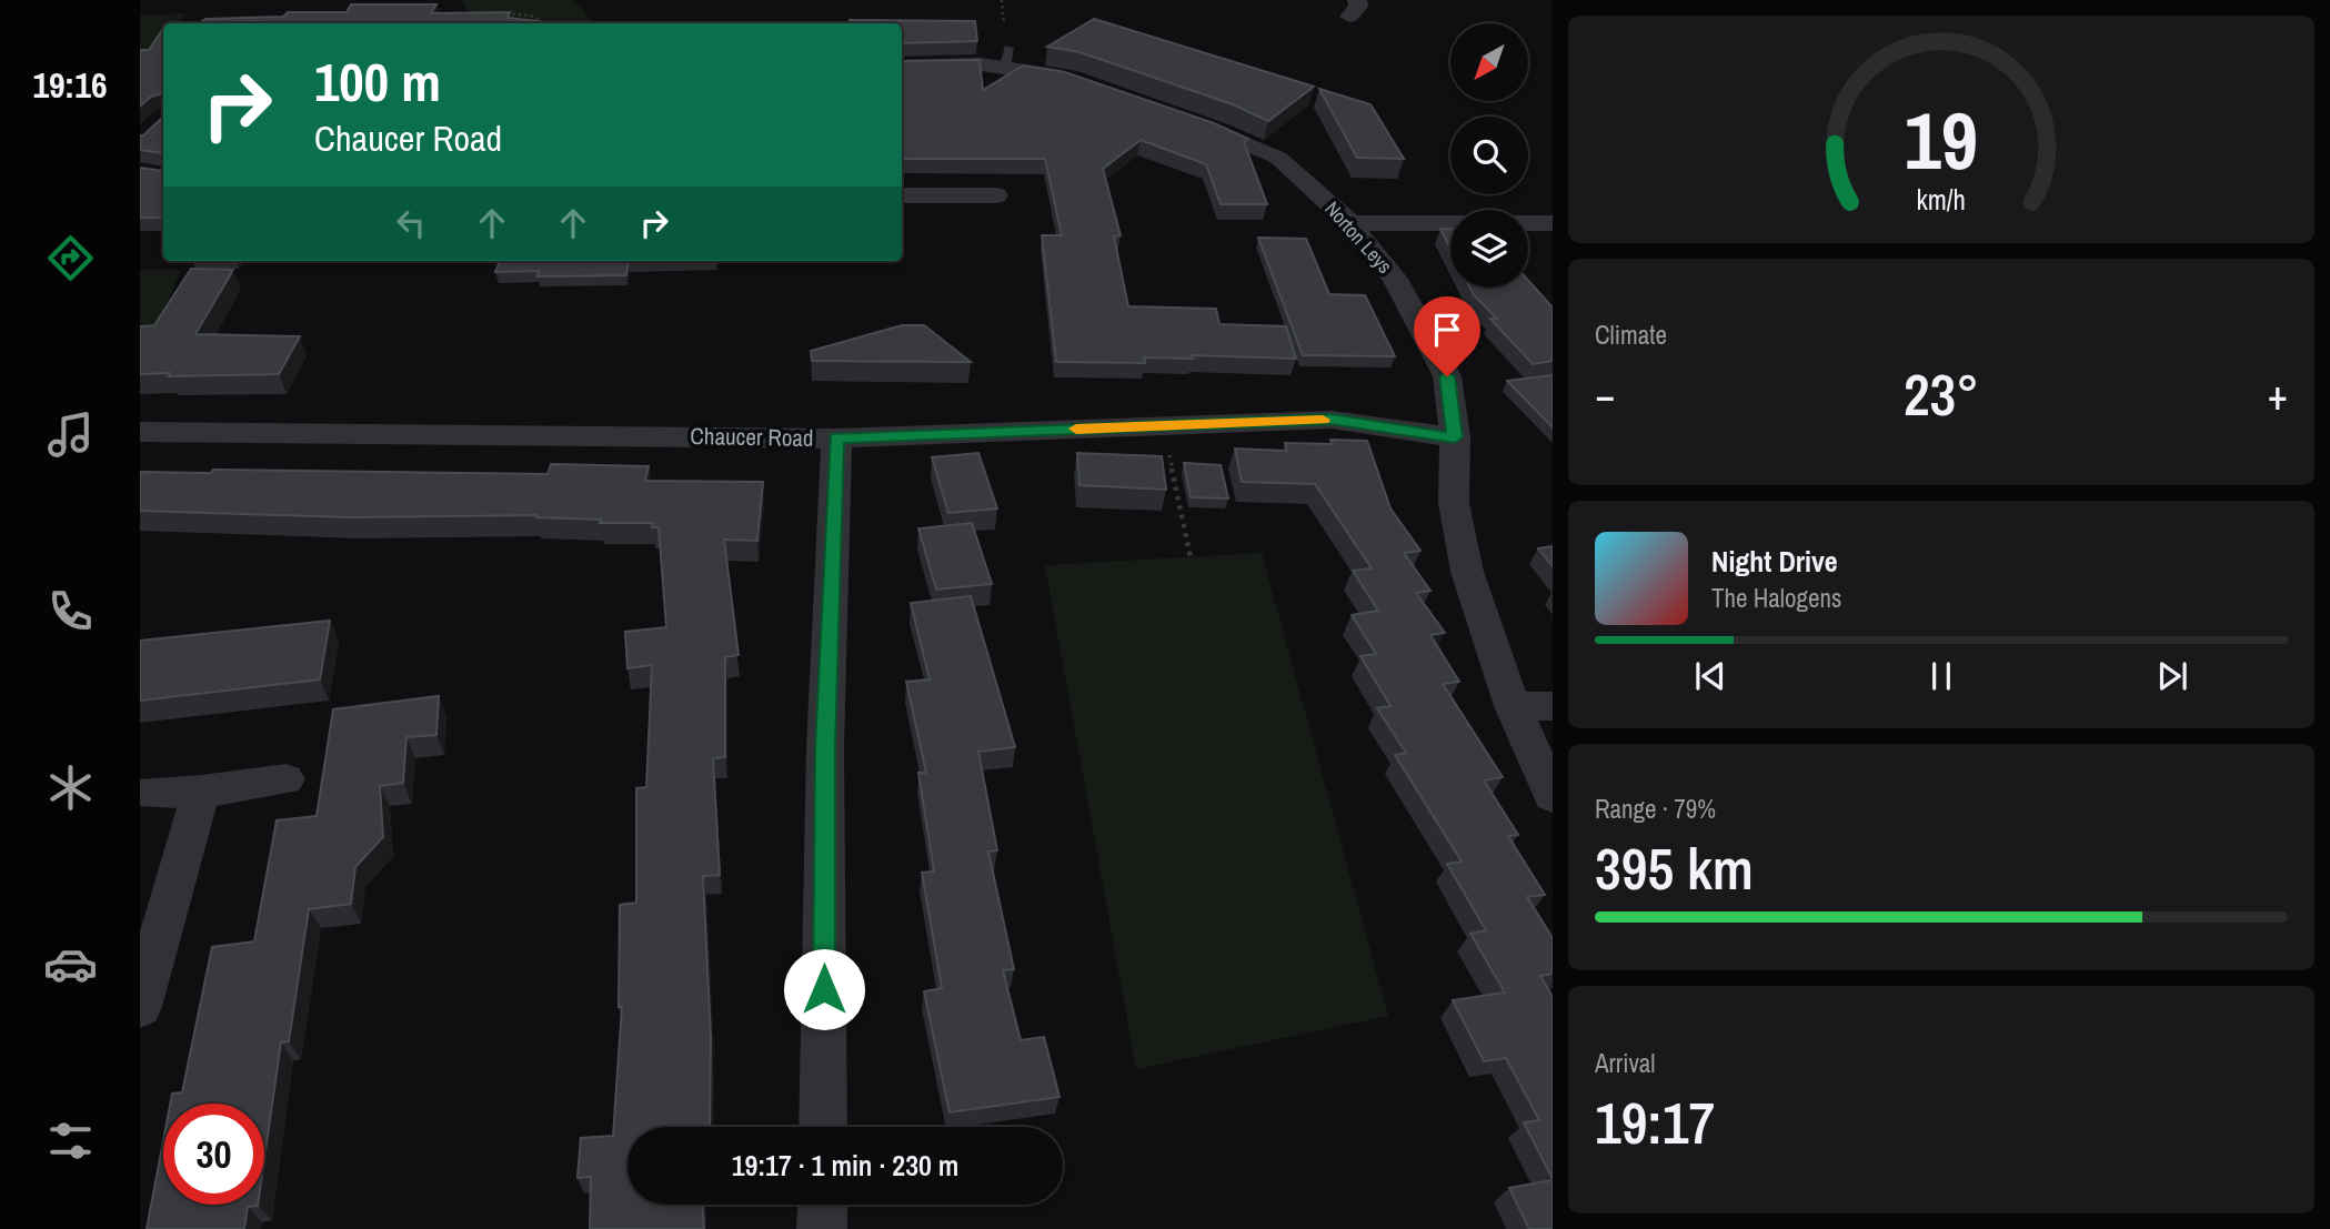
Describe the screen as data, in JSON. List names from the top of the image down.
{
  "streets": {
    "street": ["Norton Leys", "Chaucer Road"]
  },
  "crossings": [
    ["Norton Leys", "Chaucer Road"]
  ],
  "north": "bottom left",
  "page": {
    "tabs": "19:16",
    "turn": ["100 m", "Chaucer Road"],
    "tile": [
      "Climate",
      ["Range · 79%", "395 km"],
      ["Arrival", "19:17"]
    ],
    "heat": ["−", "23°", "+"],
    "song": ["Night Drive", "The Halogens"],
    "limit": "30",
    "trip": "19:17 · 1 min · 230 m",
    "gauge": ["19", "km/h"]
  }
}
